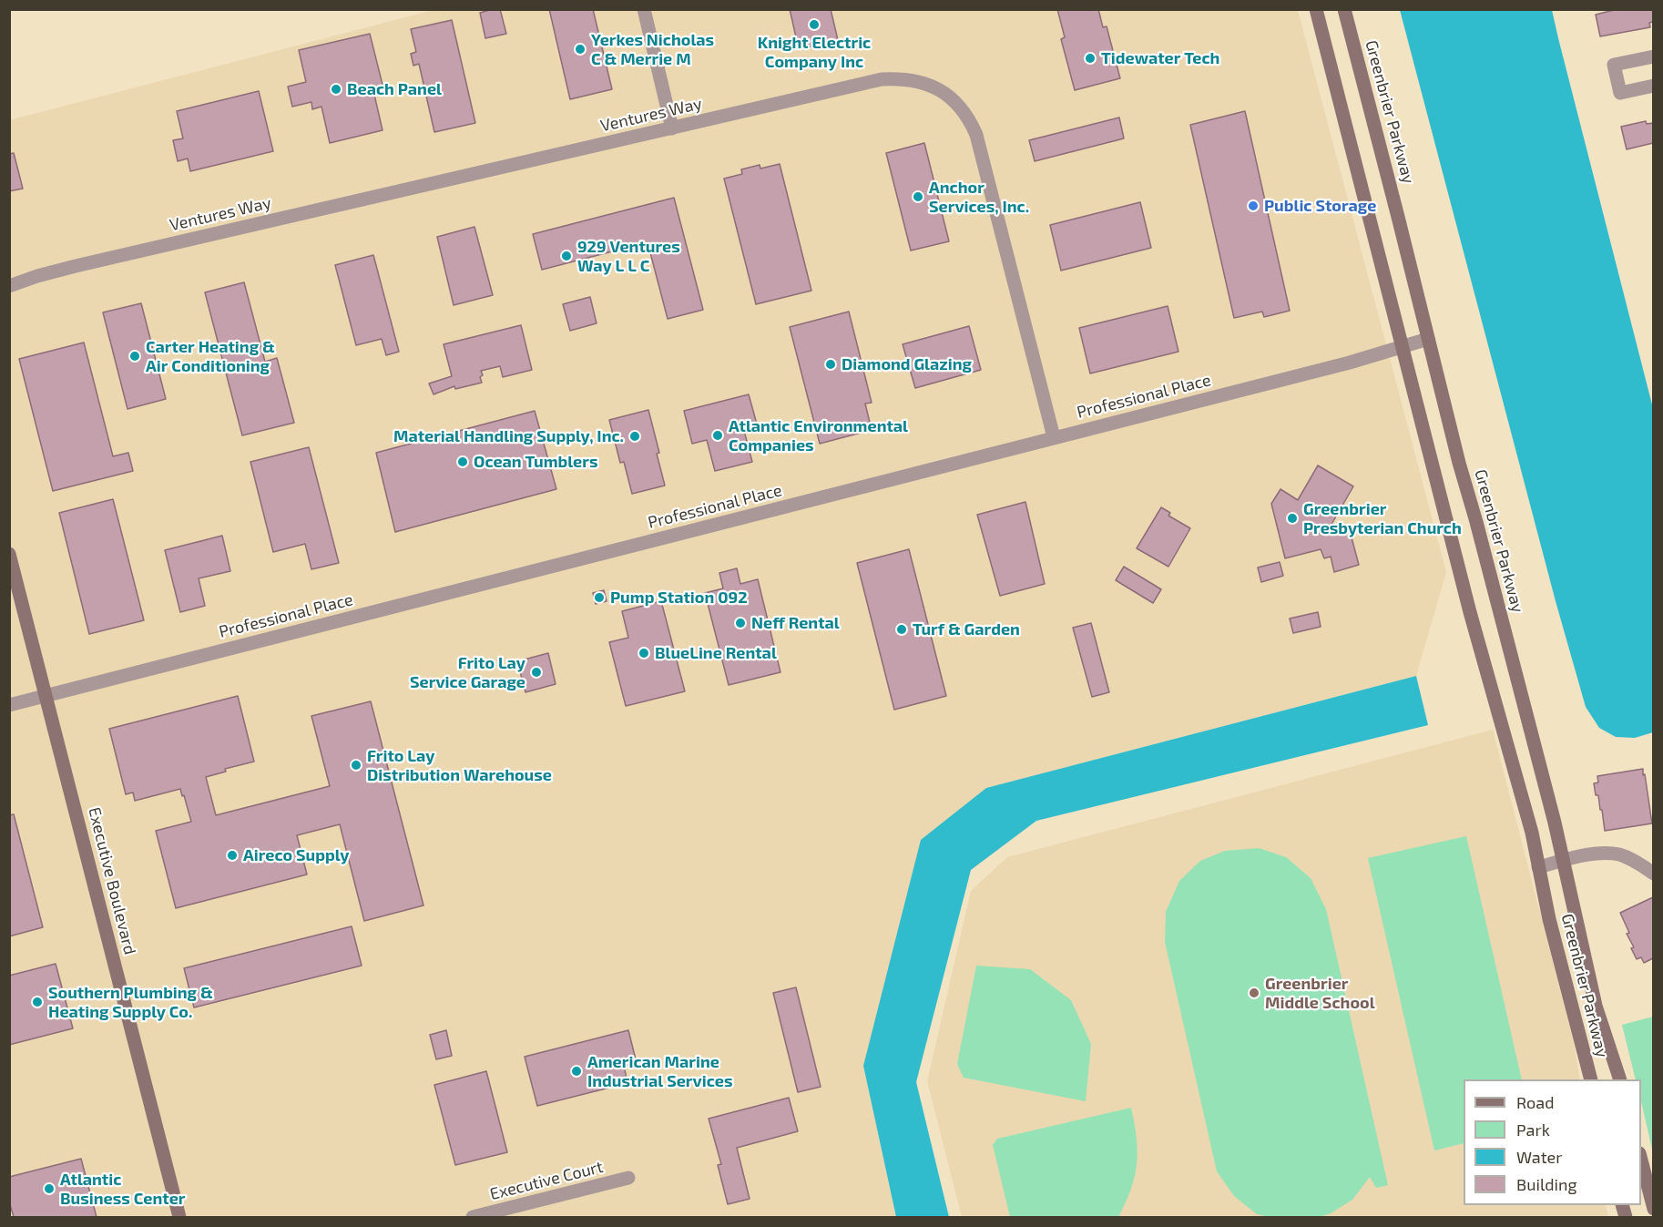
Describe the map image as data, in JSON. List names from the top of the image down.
{
  "streets": {
    "main road": ["Greenbrier Parkway", "Executive Boulevard"],
    "street": ["Ventures Way", "Professional Place", "Executive Court"]
  },
  "crossings": [
    ["Greenbrier Parkway", "Professional Place"],
    ["Ventures Way", "Professional Place"],
    ["Professional Place", "Executive Boulevard"]
  ],
  "places": [
    "Knight Electric Company Inc",
    "Yerkes Nicholas C & Merrie M",
    "Tidewater Tech",
    "Beach Panel",
    "Anchor Services, Inc.",
    "Public Storage",
    "929 Ventures Way L L C",
    "Carter Heating & Air Conditioning",
    "Diamond Glazing",
    "Atlantic Environmental Companies",
    "Material Handling Supply, Inc.",
    "Ocean Tumblers",
    "Greenbrier Presbyterian Church",
    "Pump Station 092",
    "Neff Rental",
    "Turf & Garden",
    "BlueLine Rental",
    "Frito Lay Service Garage",
    "Frito Lay Distribution Warehouse",
    "Aireco Supply",
    "Greenbrier Middle School",
    "Southern Plumbing & Heating Supply Co.",
    "American Marine Industrial Services",
    "Atlantic Business Center"
  ],
  "legend": [
    "Road",
    "Park",
    "Water",
    "Building"
  ]
}
